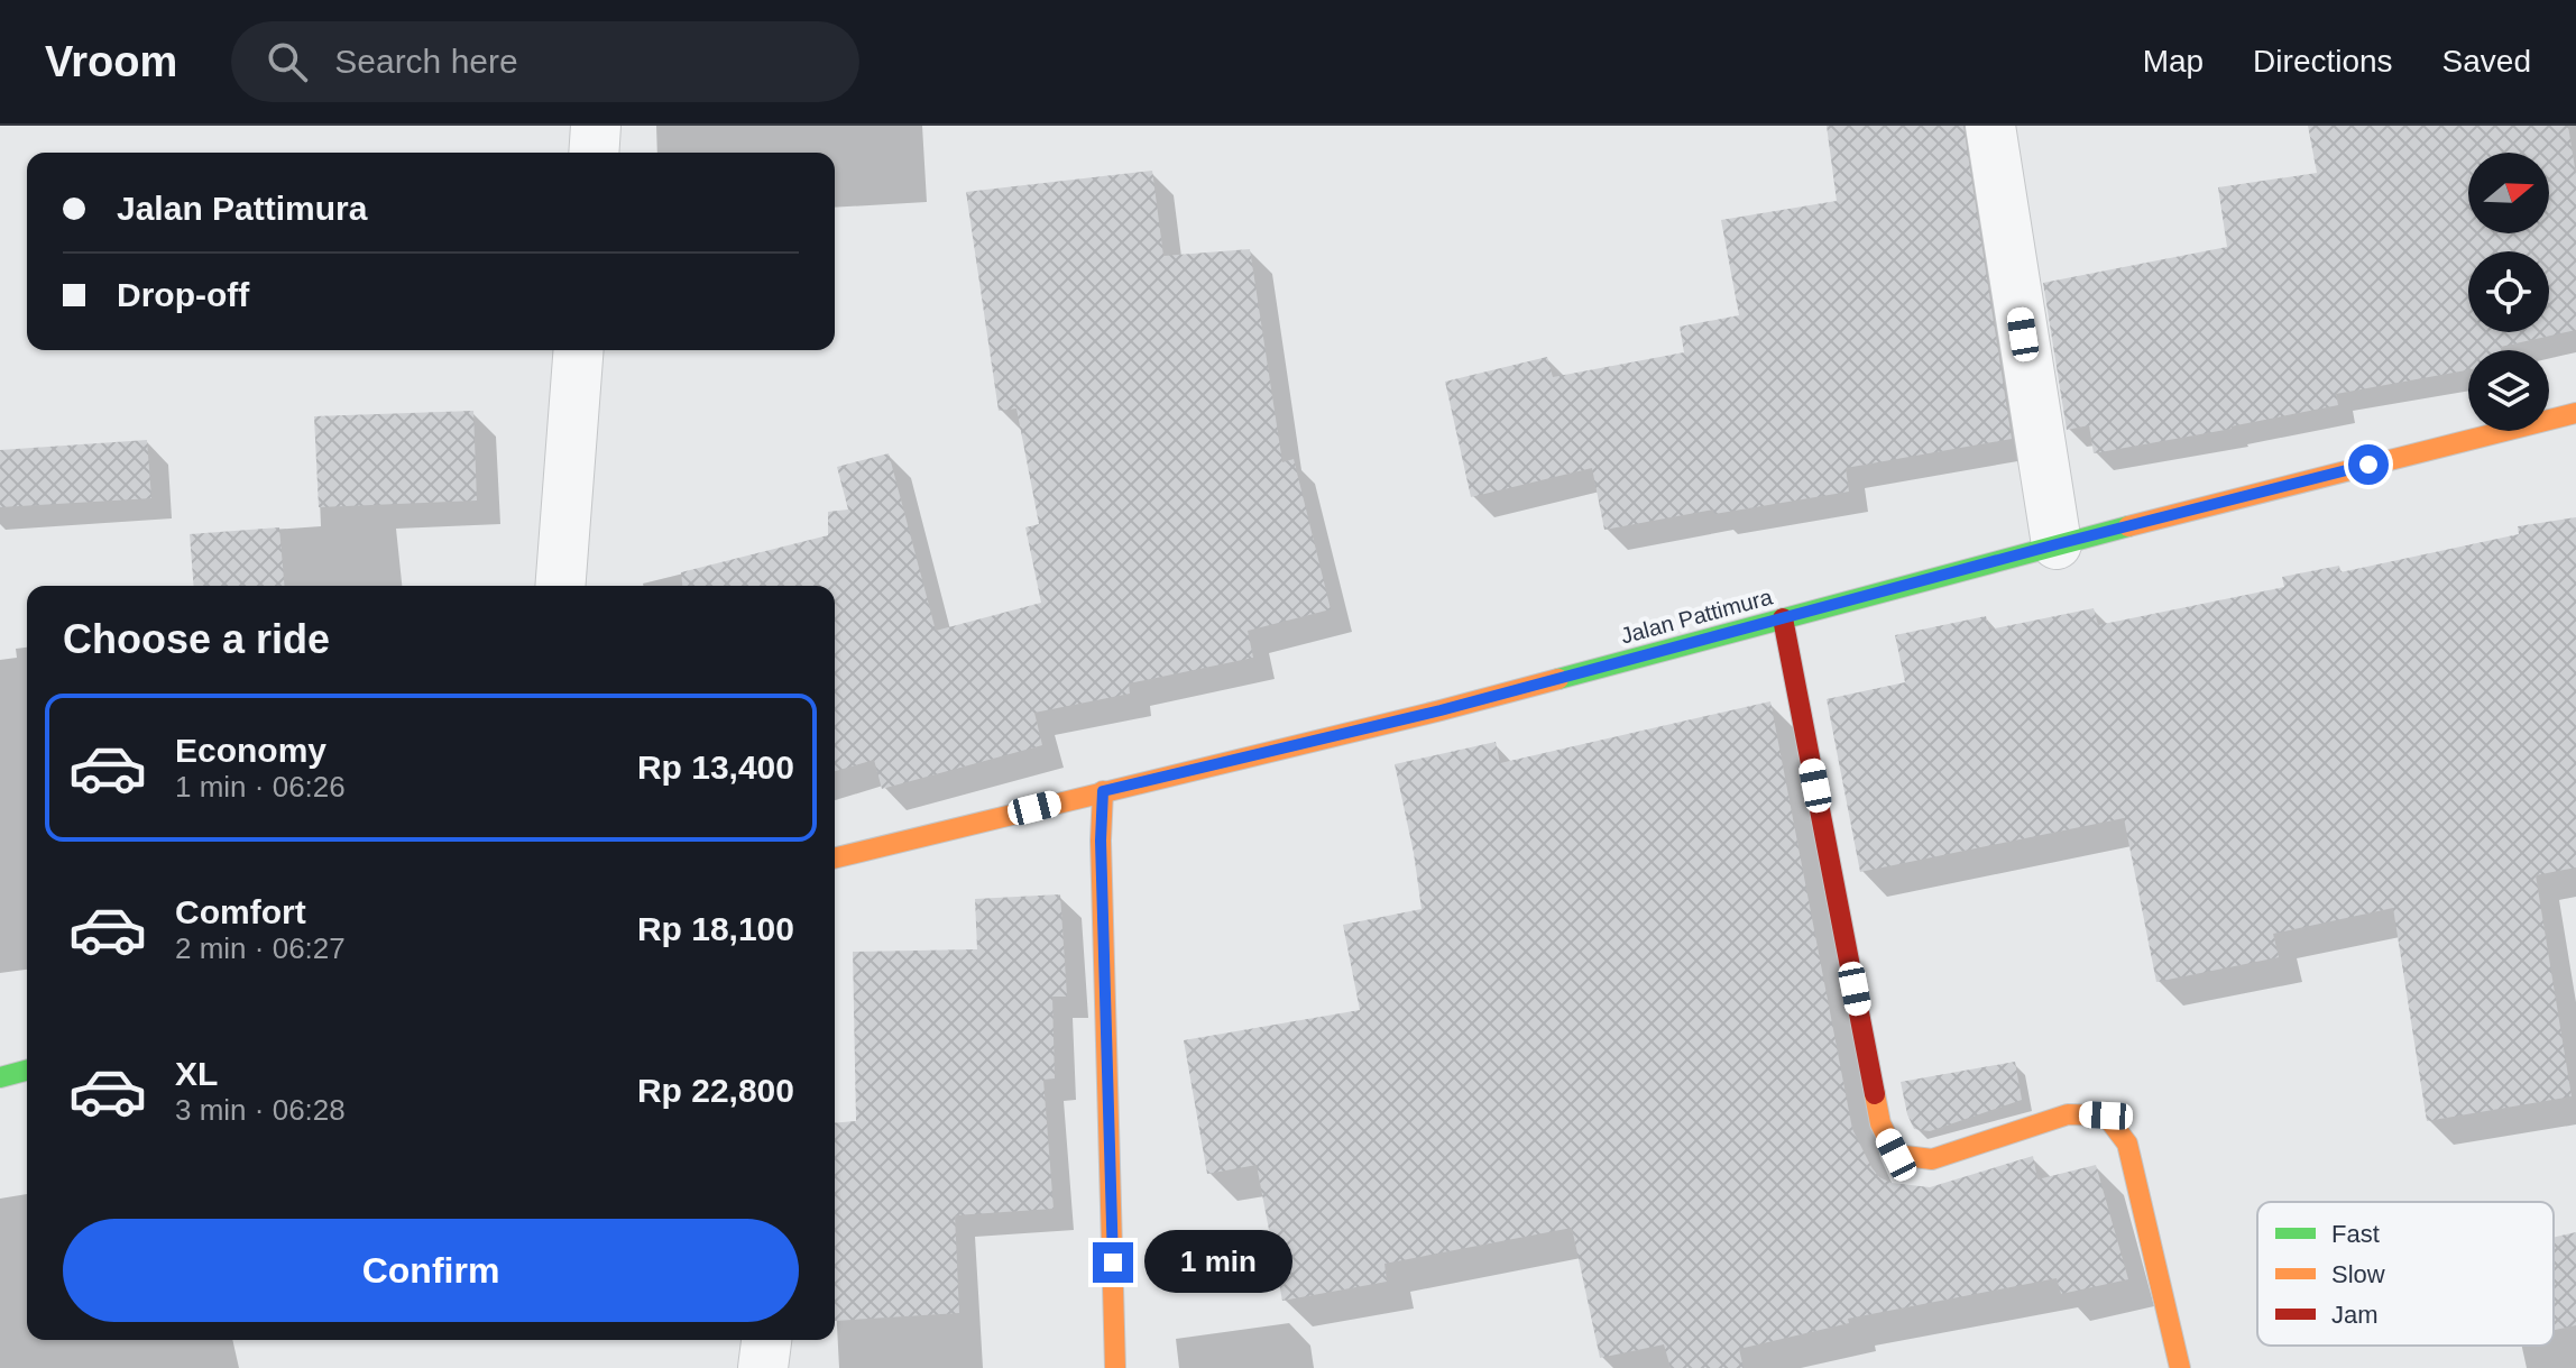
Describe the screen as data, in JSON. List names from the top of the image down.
{
  "streets": {
    "main road": ["Jalan Pattimura"]
  },
  "legend": ["Fast", "Slow", "Jam"],
  "north": "right",
  "page": {
    "header": "Vroom",
    "search": "Search here",
    "nav": ["Map", "Directions", "Saved"],
    "banner": ["Jalan Pattimura", "Drop-off"],
    "heading": "Choose a ride",
    "list": [
      {
        "name": "Economy",
        "note": "1 min · 06:26",
        "value": "Rp 13,400"
      },
      {
        "name": "Comfort",
        "note": "2 min · 06:27",
        "value": "Rp 18,100"
      },
      {
        "name": "XL",
        "note": "3 min · 06:28",
        "value": "Rp 22,800"
      }
    ],
    "buttons": "Confirm",
    "bubble": "1 min"
  }
}
